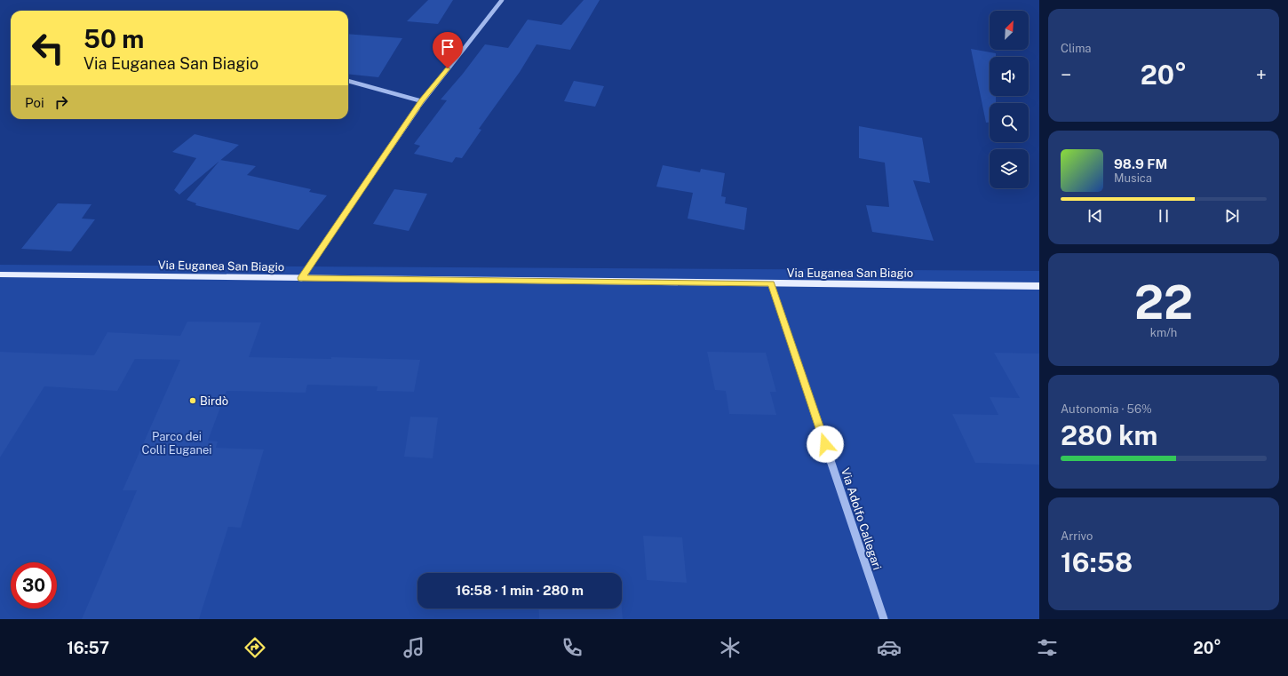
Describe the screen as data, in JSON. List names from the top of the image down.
{
  "streets": {
    "main road": ["Via Euganea San Biagio"],
    "street": ["Via Adolfo Callegari"]
  },
  "crossings": [
    ["Via Euganea San Biagio", "Via Adolfo Callegari"]
  ],
  "parks": ["Parco dei Colli Euganei"],
  "places": ["Birdò"],
  "north": "top right",
  "page": {
    "tile": [
      "Clima",
      ["22", "km/h"],
      ["Autonomia · 56%", "280 km"],
      ["Arrivo", "16:58"]
    ],
    "turn": ["50 m", "Via Euganea San Biagio"],
    "heat": ["−", "20°", "+"],
    "then": "Poi",
    "song": ["98.9 FM", "Musica"],
    "limit": "30",
    "trip": "16:58 · 1 min · 280 m",
    "tabs": ["16:57", "20°"]
  }
}
